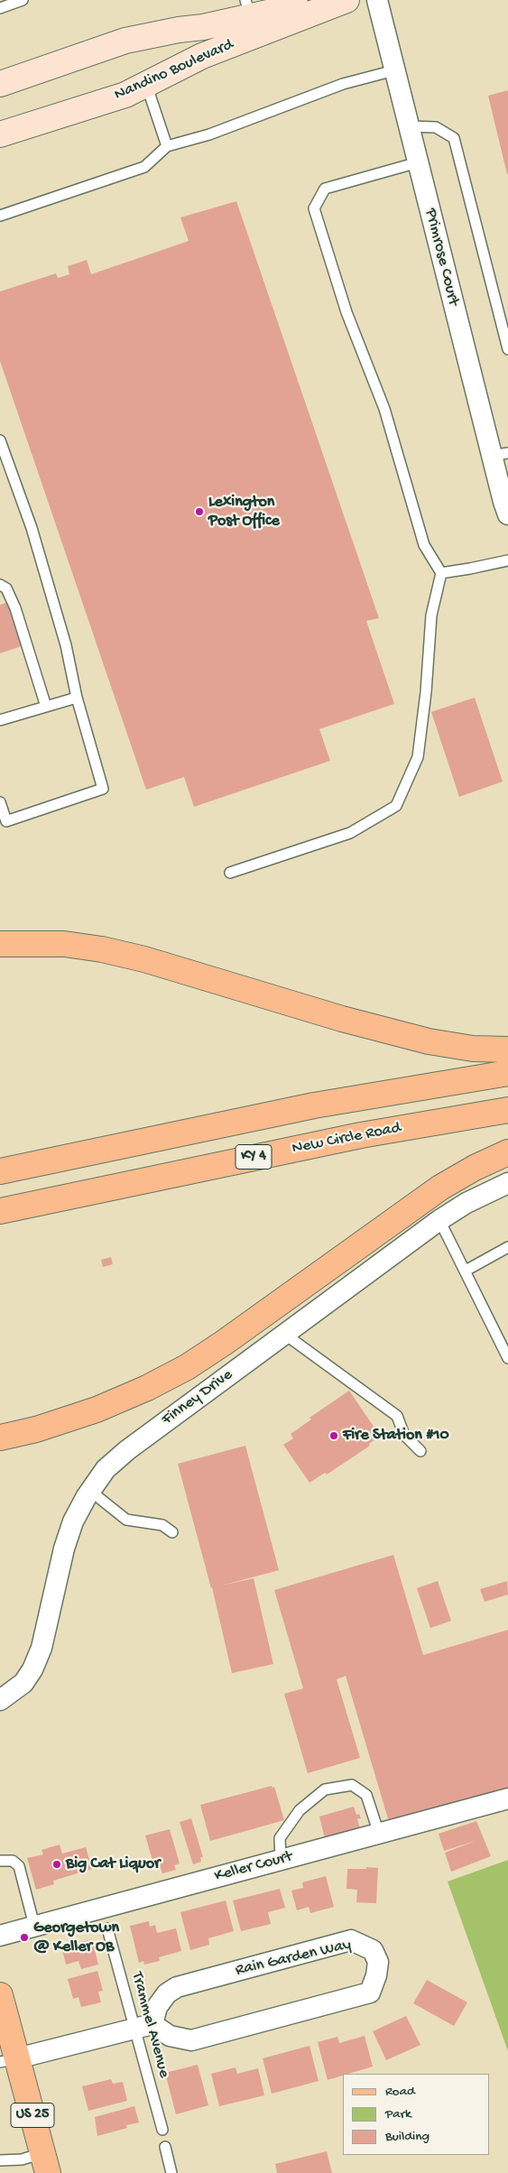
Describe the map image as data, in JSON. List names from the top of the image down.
{
  "streets": {
    "main road": ["New Circle Road", "KY 4", "US 25"],
    "street": [
      "Nandino Boulevard",
      "Primrose Court",
      "Finney Drive",
      "Keller Court",
      "Rain Garden Way"
    ],
    "lane": ["Trammel Avenue"]
  },
  "crossings": [
    ["Rain Garden Way", "Trammel Avenue"]
  ],
  "places": [
    "Lexington Post Office",
    "Fire Station #10",
    "Big Cat Liquor",
    "Georgetown @ Keller OB"
  ],
  "legend": ["Road", "Park", "Building"]
}
